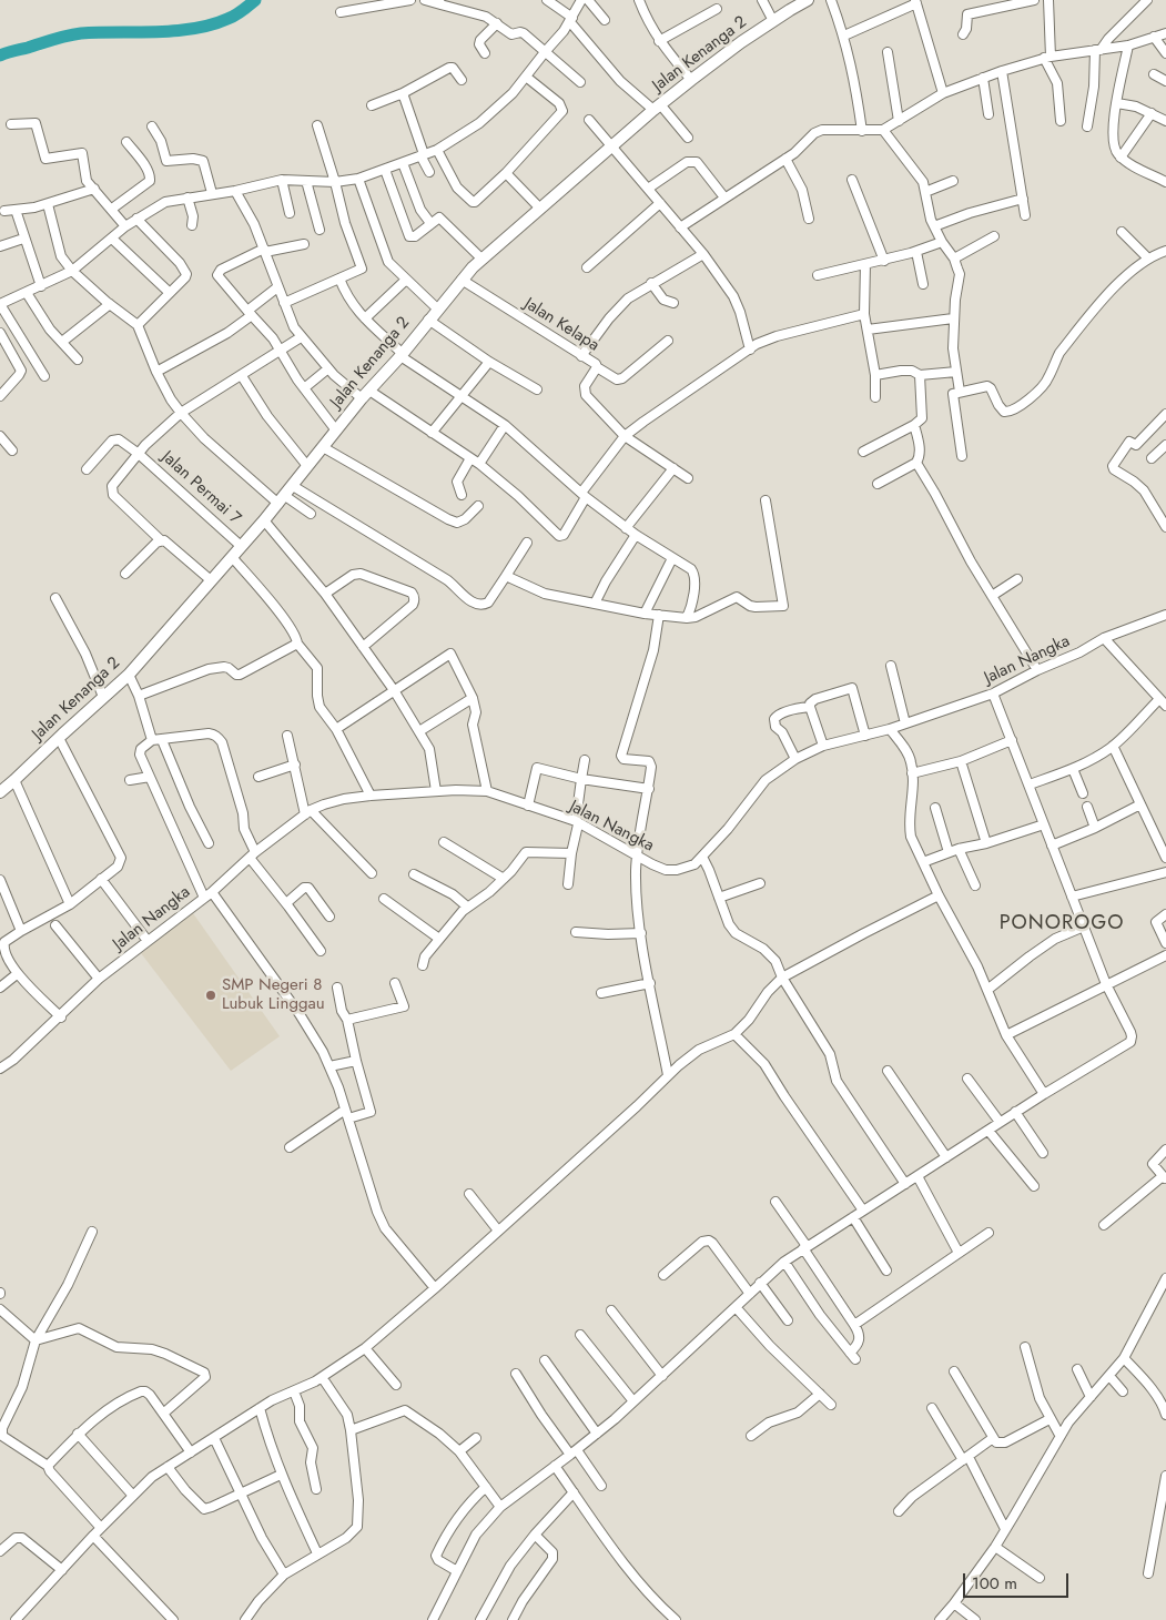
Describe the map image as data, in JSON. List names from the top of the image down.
{
  "streets": {
    "main road": ["Jalan Kenanga 2"],
    "street": ["Jalan Kelapa", "Jalan Permai 7", "Jalan Nangka"]
  },
  "crossings": [
    ["Jalan Kenanga 2", "Jalan Kelapa"],
    ["Jalan Kenanga 2", "Jalan Permai 7"]
  ],
  "districts": ["PONOROGO"],
  "places": ["SMP Negeri 8 Lubuk Linggau"],
  "scale_bar": "100 m"
}
